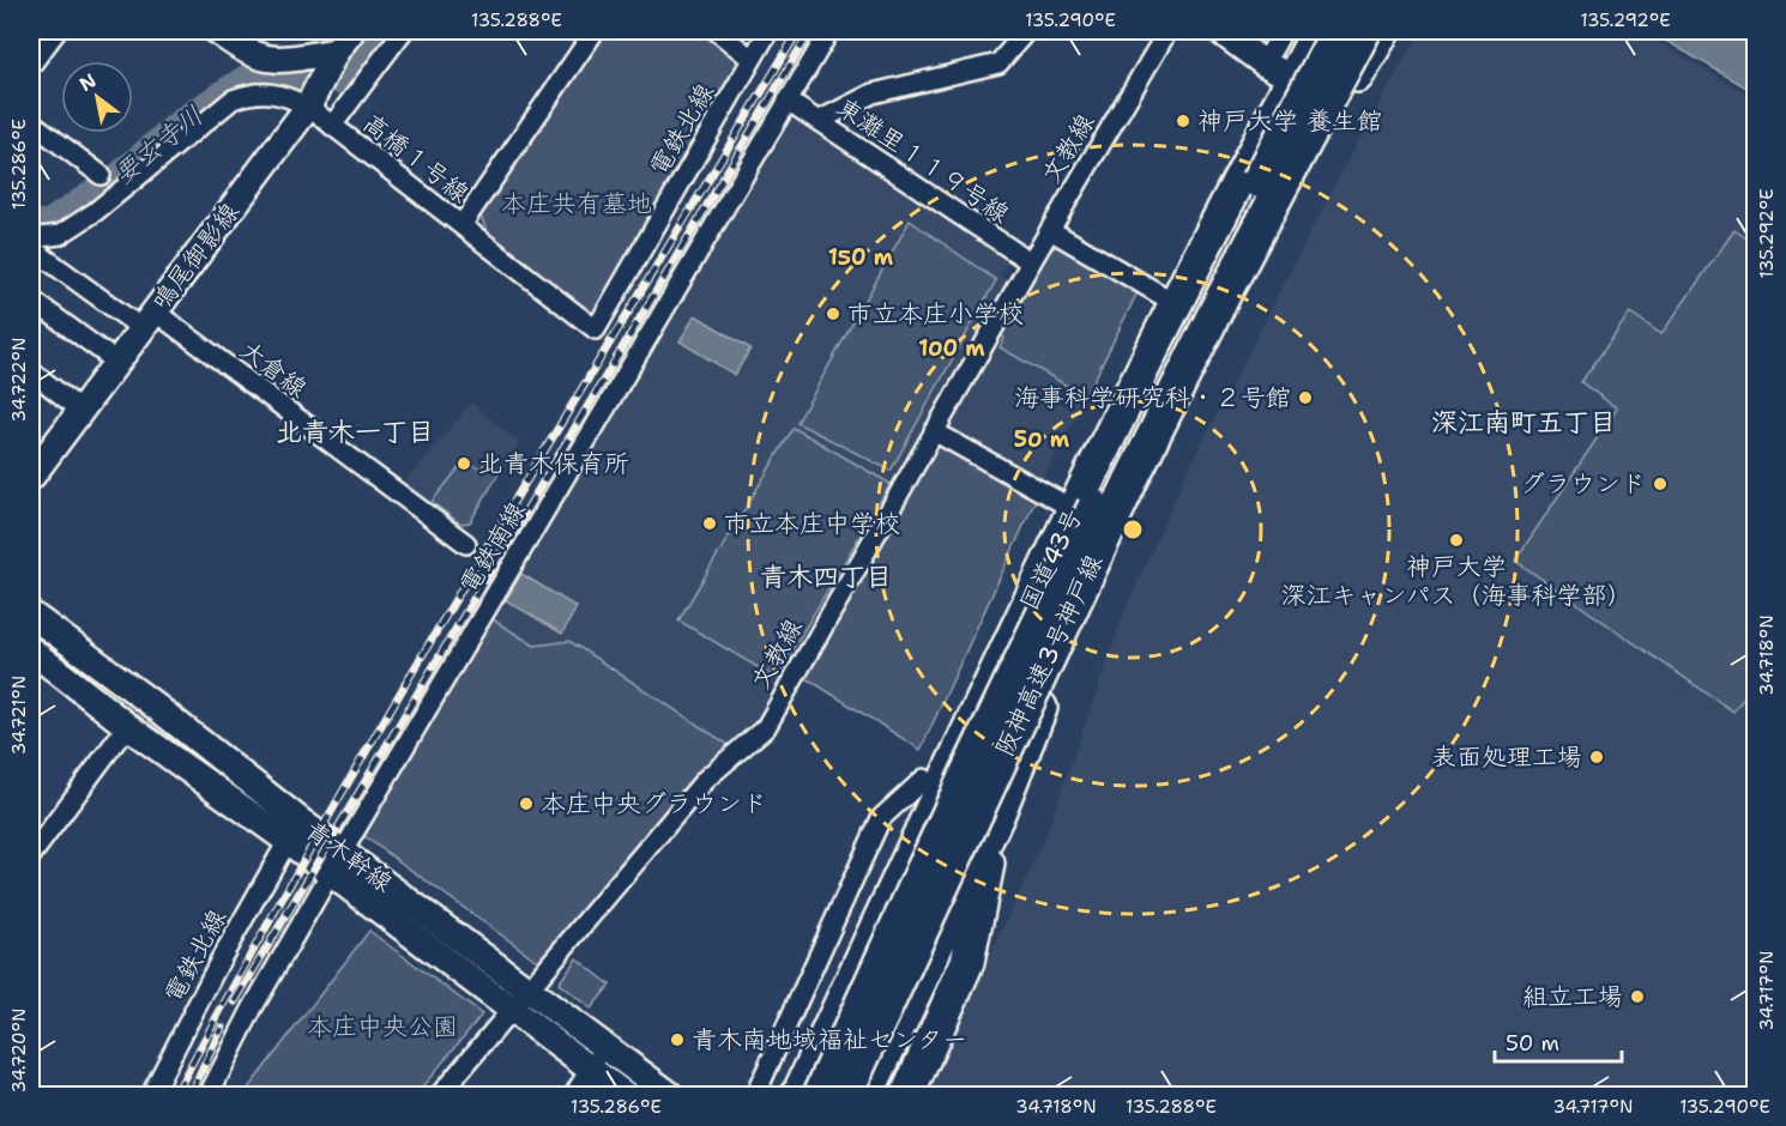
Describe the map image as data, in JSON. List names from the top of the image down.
{
  "streets": {
    "highway": ["国道43号", "阪神高速3号神戸線"],
    "street": [
      "電鉄北線",
      "文教線",
      "高橋１号線",
      "東灘里１１９号線",
      "鳴尾御影線",
      "大倉線",
      "電鉄南線",
      "青木幹線"
    ]
  },
  "crossings": [
    ["電鉄北線", "高橋１号線"],
    ["電鉄北線", "青木幹線"],
    ["文教線", "東灘里１１９号線"],
    ["文教線", "青木幹線"],
    ["高橋１号線", "鳴尾御影線"],
    ["東灘里１１９号線", "電鉄南線"],
    ["鳴尾御影線", "大倉線"],
    ["電鉄南線", "青木幹線"]
  ],
  "districts": ["深江南町五丁目", "北青木一丁目", "青木四丁目"],
  "water": ["要玄寺川"],
  "parks": ["本庄共有墓地", "本庄中央公園"],
  "places": [
    "神戸大学 養生館",
    "市立本庄小学校",
    "海事科学研究科・２号館",
    "北青木保育所",
    "グラウンド",
    "市立本庄中学校",
    "神戸大学 深江キャンパス（海事科学部）",
    "表面処理工場",
    "本庄中央グラウンド",
    "組立工場",
    "青木南地域福祉センター"
  ],
  "scale_bar": "50 m",
  "north": "top left",
  "coordinates": [
    "135.288°E",
    "135.290°E",
    "135.292°E",
    "135.286°E",
    "34.722°N",
    "34.718°N",
    "34.721°N",
    "34.717°N",
    "34.720°N"
  ],
  "rings": ["150 m", "100 m", "50 m"]
}
